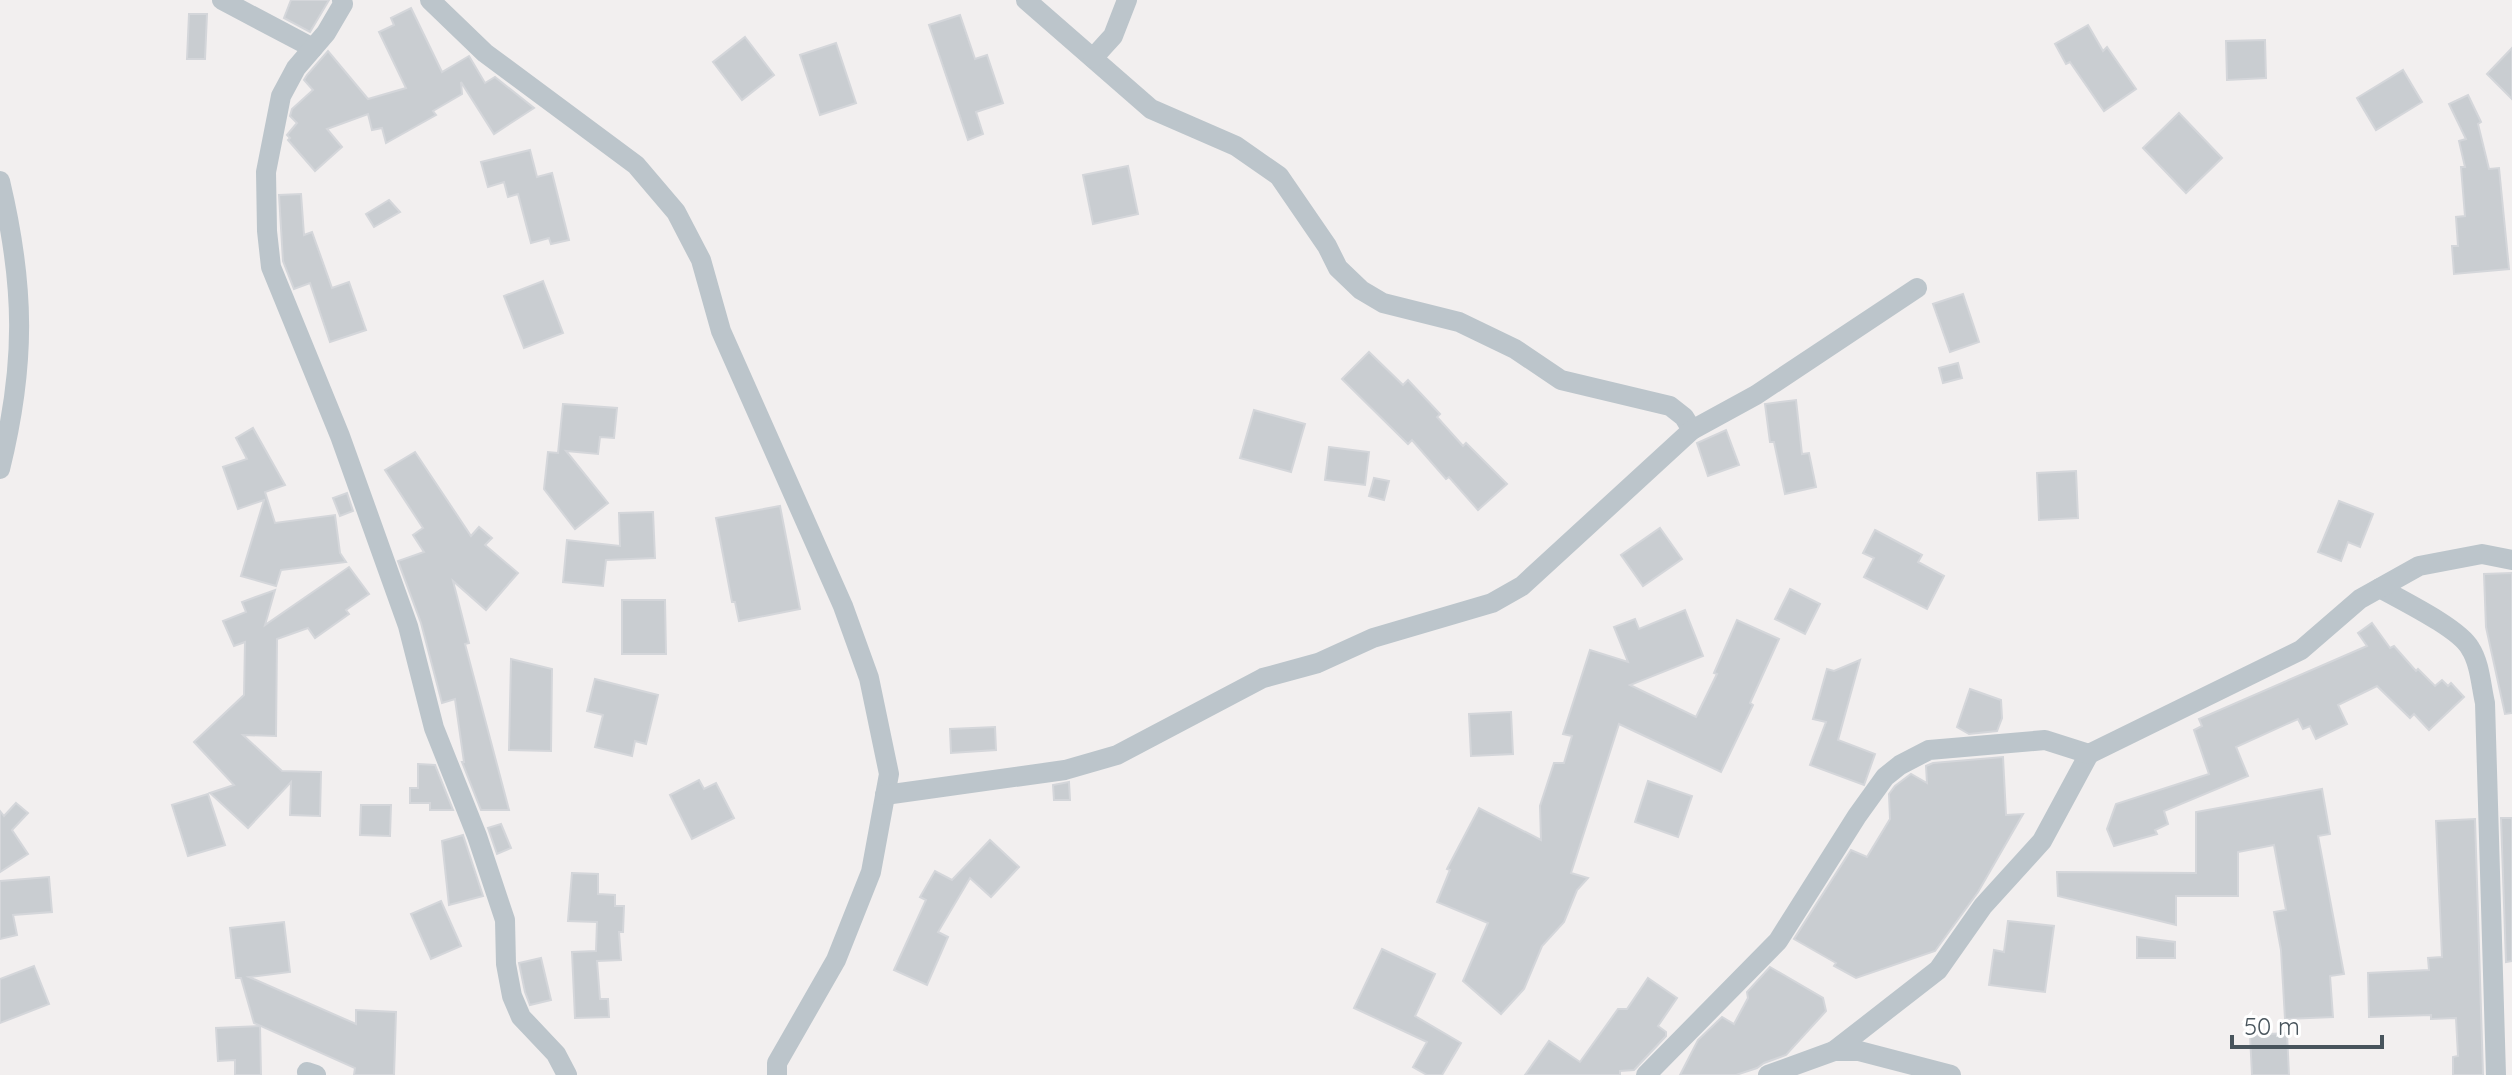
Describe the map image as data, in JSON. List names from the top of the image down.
{
  "scale_bar": "50 m"
}
